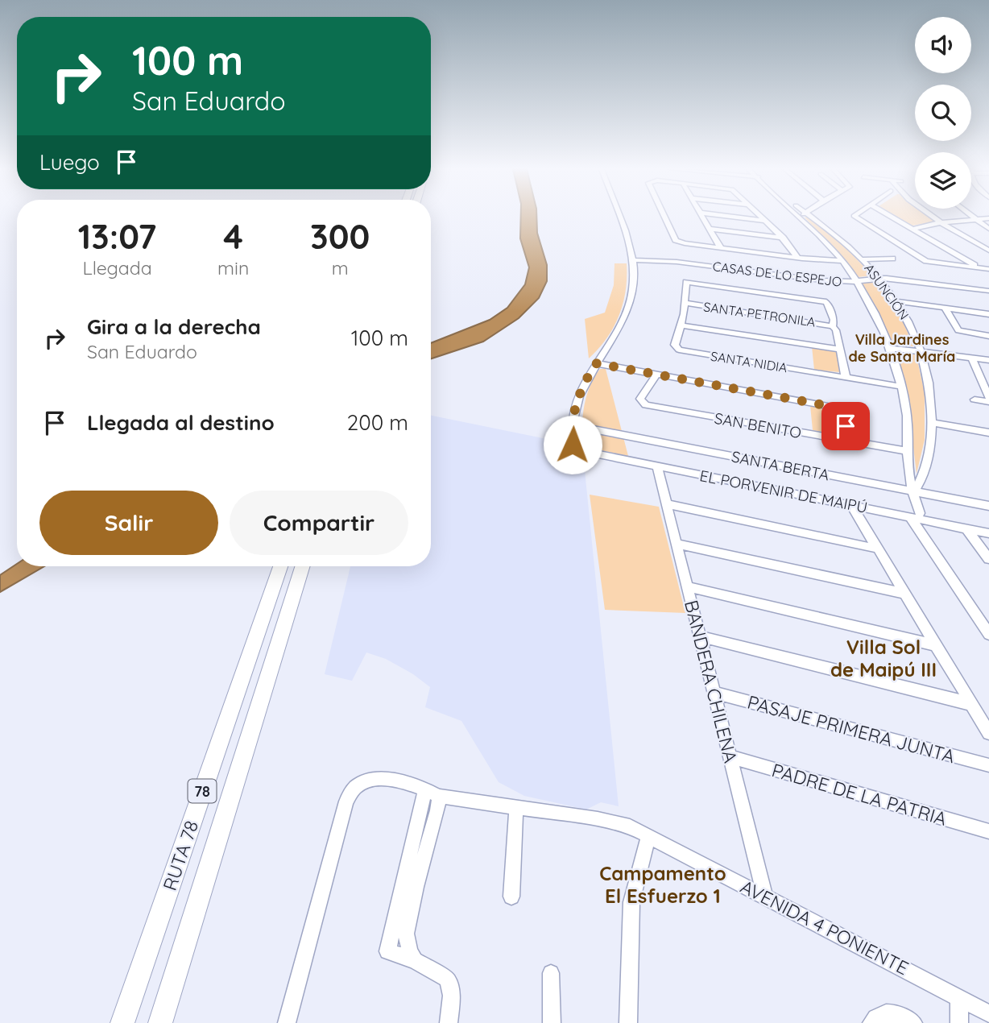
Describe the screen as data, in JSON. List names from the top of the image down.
{
  "streets": {
    "highway": ["78", "RUTA 78"],
    "street": [
      "CASAS DE LO ESPEJO",
      "ASUNCIÓN",
      "SANTA PETRONILA",
      "SANTA NIDIA",
      "SAN BENITO",
      "SANTA BERTA",
      "EL PORVENIR DE MAIPÚ",
      "BANDERA CHILENA",
      "PASAJE PRIMERA JUNTA",
      "PADRE DE LA PATRIA",
      "AVENIDA 4 PONIENTE"
    ]
  },
  "crossings": [
    ["CASAS DE LO ESPEJO", "ASUNCIÓN"],
    ["ASUNCIÓN", "SANTA NIDIA"],
    ["ASUNCIÓN", "SAN BENITO"],
    ["ASUNCIÓN", "SANTA BERTA"],
    ["ASUNCIÓN", "EL PORVENIR DE MAIPÚ"],
    ["SANTA PETRONILA", "SANTA NIDIA"],
    ["SANTA BERTA", "EL PORVENIR DE MAIPÚ"],
    ["EL PORVENIR DE MAIPÚ", "BANDERA CHILENA"],
    ["BANDERA CHILENA", "PASAJE PRIMERA JUNTA"],
    ["BANDERA CHILENA", "PADRE DE LA PATRIA"],
    ["BANDERA CHILENA", "AVENIDA 4 PONIENTE"]
  ],
  "districts": ["Villa Jardines de Santa María", "Villa Sol de Maipú III", "Campamento El Esfuerzo 1"],
  "page": {
    "turn": ["100 m", "San Eduardo"],
    "then": "Luego",
    "eta": [
      "13:07",
      "Llegada",
      "4",
      "min",
      "300",
      "m"
    ],
    "list": [
      {
        "name": "Gira a la derecha",
        "note": "San Eduardo",
        "value": "100 m"
      },
      {
        "name": "Llegada al destino",
        "value": "200 m"
      }
    ],
    "buttons": ["Salir", "Compartir"]
  }
}
